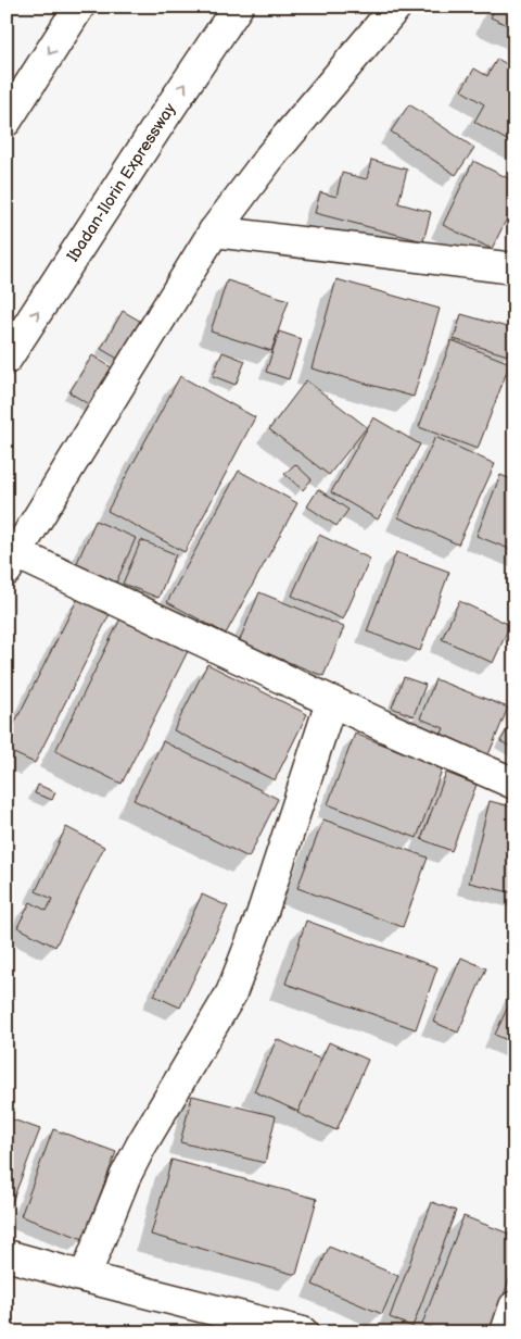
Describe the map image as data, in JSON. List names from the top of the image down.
{
  "streets": {
    "main road": ["Ibadan-Ilorin Expressway"]
  }
}
